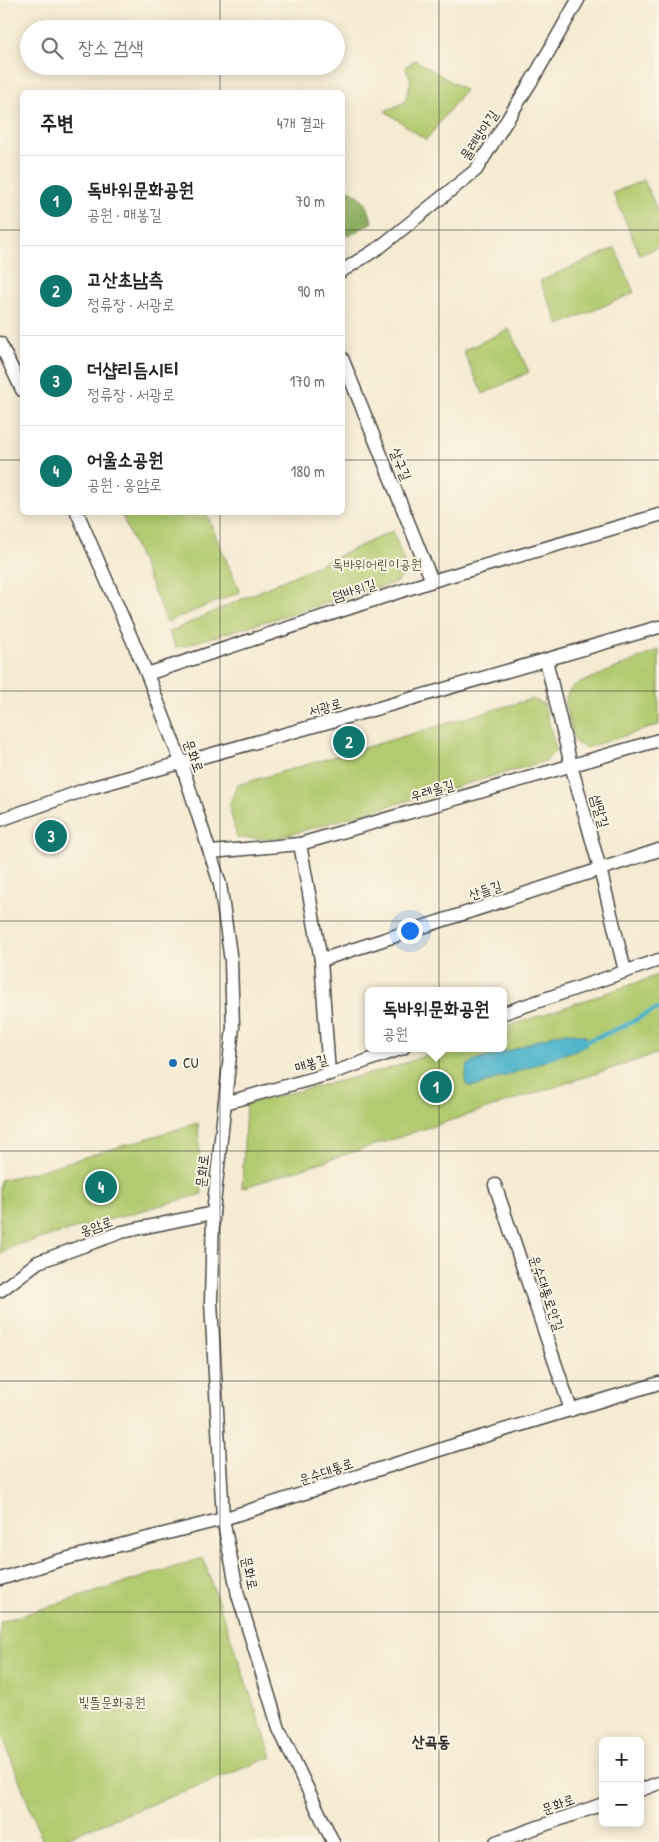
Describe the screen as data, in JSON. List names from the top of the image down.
{
  "streets": {
    "street": [
      "물레방아길",
      "살구길",
      "덤바위길",
      "서광로",
      "문화로",
      "우레울길",
      "샘말길",
      "산들길",
      "매봉길",
      "옹암로",
      "운수대통로안길",
      "운수대통로"
    ]
  },
  "crossings": [
    ["살구길", "덤바위길"],
    ["덤바위길", "문화로"],
    ["서광로", "문화로"],
    ["서광로", "샘말길"],
    ["문화로", "우레울길"],
    ["문화로", "매봉길"],
    ["문화로", "옹암로"],
    ["문화로", "운수대통로"],
    ["우레울길", "샘말길"],
    ["샘말길", "산들길"],
    ["운수대통로안길", "운수대통로"]
  ],
  "districts": ["산곡동"],
  "parks": ["독바위어린이공원", "빛뜰문화공원"],
  "places": ["CU"],
  "page": {
    "search": "장소 검색",
    "heading": ["주변", "4개 결과"],
    "list": [
      {
        "mark": "1",
        "name": "독바위문화공원",
        "note": "공원 · 매봉길",
        "value": "70 m"
      },
      {
        "mark": "2",
        "name": "고산초남측",
        "note": "정류장 · 서광로",
        "value": "90 m"
      },
      {
        "mark": "3",
        "name": "더샵리듬시티",
        "note": "정류장 · 서광로",
        "value": "170 m"
      },
      {
        "mark": "4",
        "name": "어울소공원",
        "note": "공원 · 옹암로",
        "value": "180 m"
      }
    ],
    "pins": [
      "2",
      "3",
      "1",
      "4"
    ],
    "popup": ["독바위문화공원", "공원"],
    "map_buttons": ["+", "−"]
  }
}
